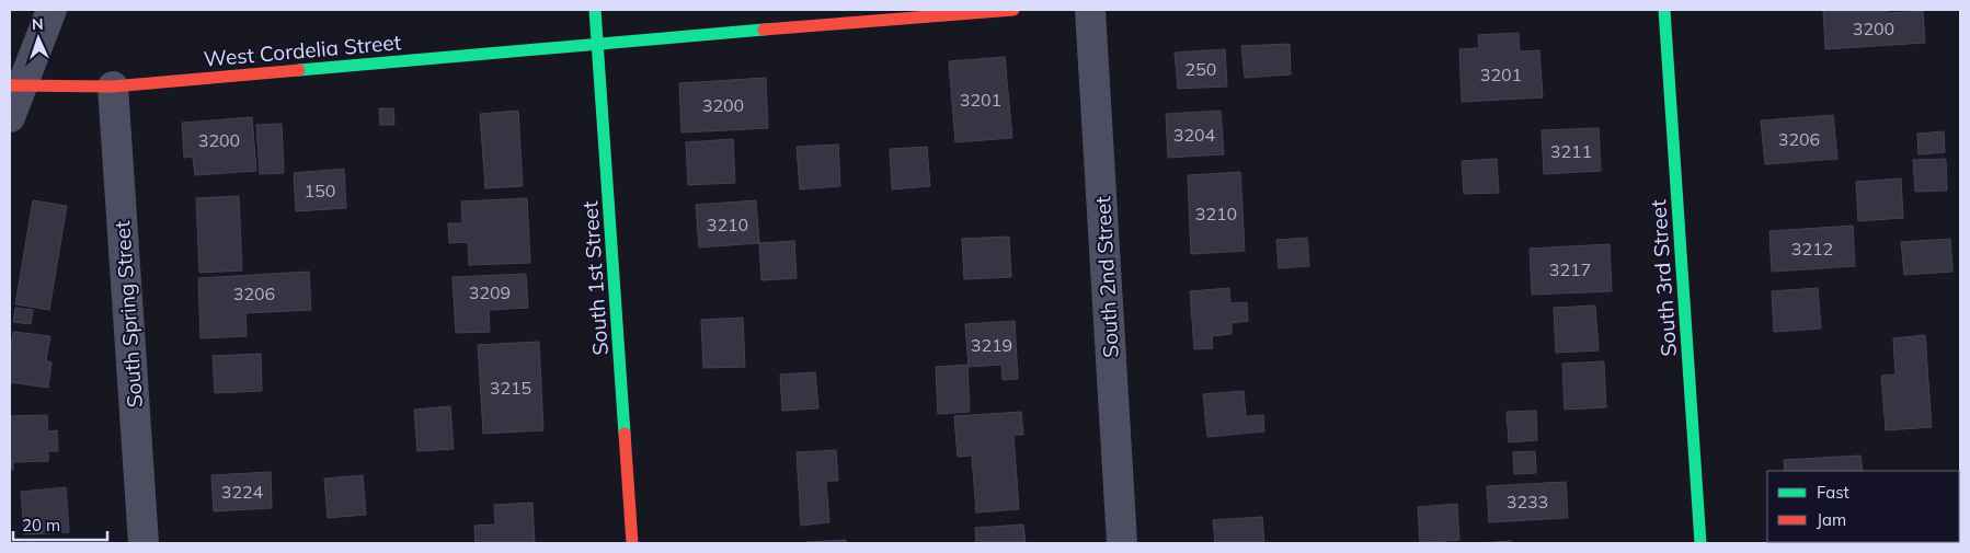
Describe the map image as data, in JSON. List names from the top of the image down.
{
  "streets": {
    "street": [
      "West Cordelia Street",
      "South 2nd Street",
      "South 1st Street",
      "South 3rd Street",
      "South Spring Street"
    ]
  },
  "crossings": [
    ["West Cordelia Street", "South 1st Street"],
    ["West Cordelia Street", "South Spring Street"]
  ],
  "house_numbers": [
    "3200",
    "250",
    "3201",
    "3201",
    "3200",
    "3204",
    "3206",
    "3200",
    "3211",
    "150",
    "3210",
    "3210",
    "3212",
    "3217",
    "3209",
    "3206",
    "3219",
    "3215",
    "3224",
    "3233"
  ],
  "legend": ["Fast", "Jam"],
  "scale_bar": "20 m",
  "north": "top"
}
